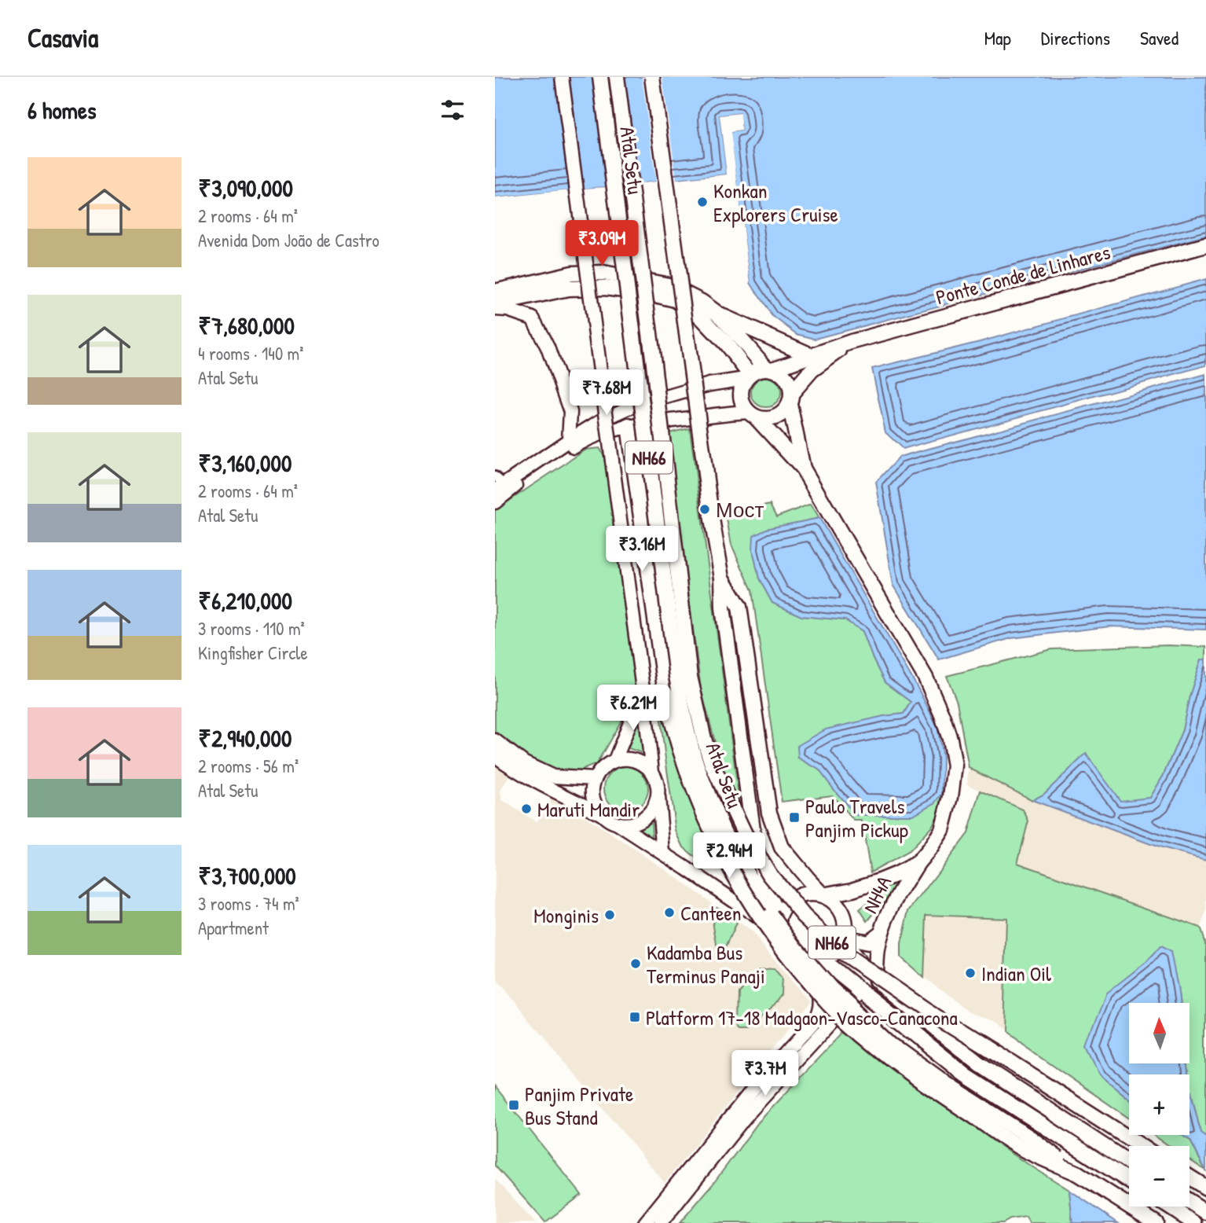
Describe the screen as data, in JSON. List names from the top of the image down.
{
  "streets": {
    "main road": [
      "Atal Setu",
      "Ponte Conde de Linhares",
      "NH66",
      "NH4A"
    ]
  },
  "crossings": [
    ["Atal Setu", "NH66"]
  ],
  "places": {
    "other": [
      "Konkan Explorers Cruise",
      "Мост",
      "Maruti Mandir",
      "Canteen",
      "Monginis",
      "Kadamba Bus Terminus Panaji",
      "Indian Oil"
    ],
    "transit": ["Paulo Travels Panjim Pickup", "Platform 17-18 Madgaon-Vasco-Canacona", "Panjim Private Bus Stand"]
  },
  "north": "top",
  "page": {
    "header": "Casavia",
    "nav": ["Map", "Directions", "Saved"],
    "heading": "6 homes",
    "list": [
      {
        "name": "₹3,090,000",
        "note": "2 rooms · 64 m² · Avenida Dom João de Castro"
      },
      {
        "name": "₹7,680,000",
        "note": "4 rooms · 140 m² · Atal Setu"
      },
      {
        "name": "₹3,160,000",
        "note": "2 rooms · 64 m² · Atal Setu"
      },
      {
        "name": "₹6,210,000",
        "note": "3 rooms · 110 m² · Kingfisher Circle"
      },
      {
        "name": "₹2,940,000",
        "note": "2 rooms · 56 m² · Atal Setu"
      },
      {
        "name": "₹3,700,000",
        "note": "3 rooms · 74 m² · Apartment"
      }
    ],
    "price": [
      "₹3.09M",
      "₹7.68M",
      "₹3.16M",
      "₹6.21M",
      "₹2.94M",
      "₹3.7M"
    ],
    "map_buttons": ["+", "−"]
  }
}
